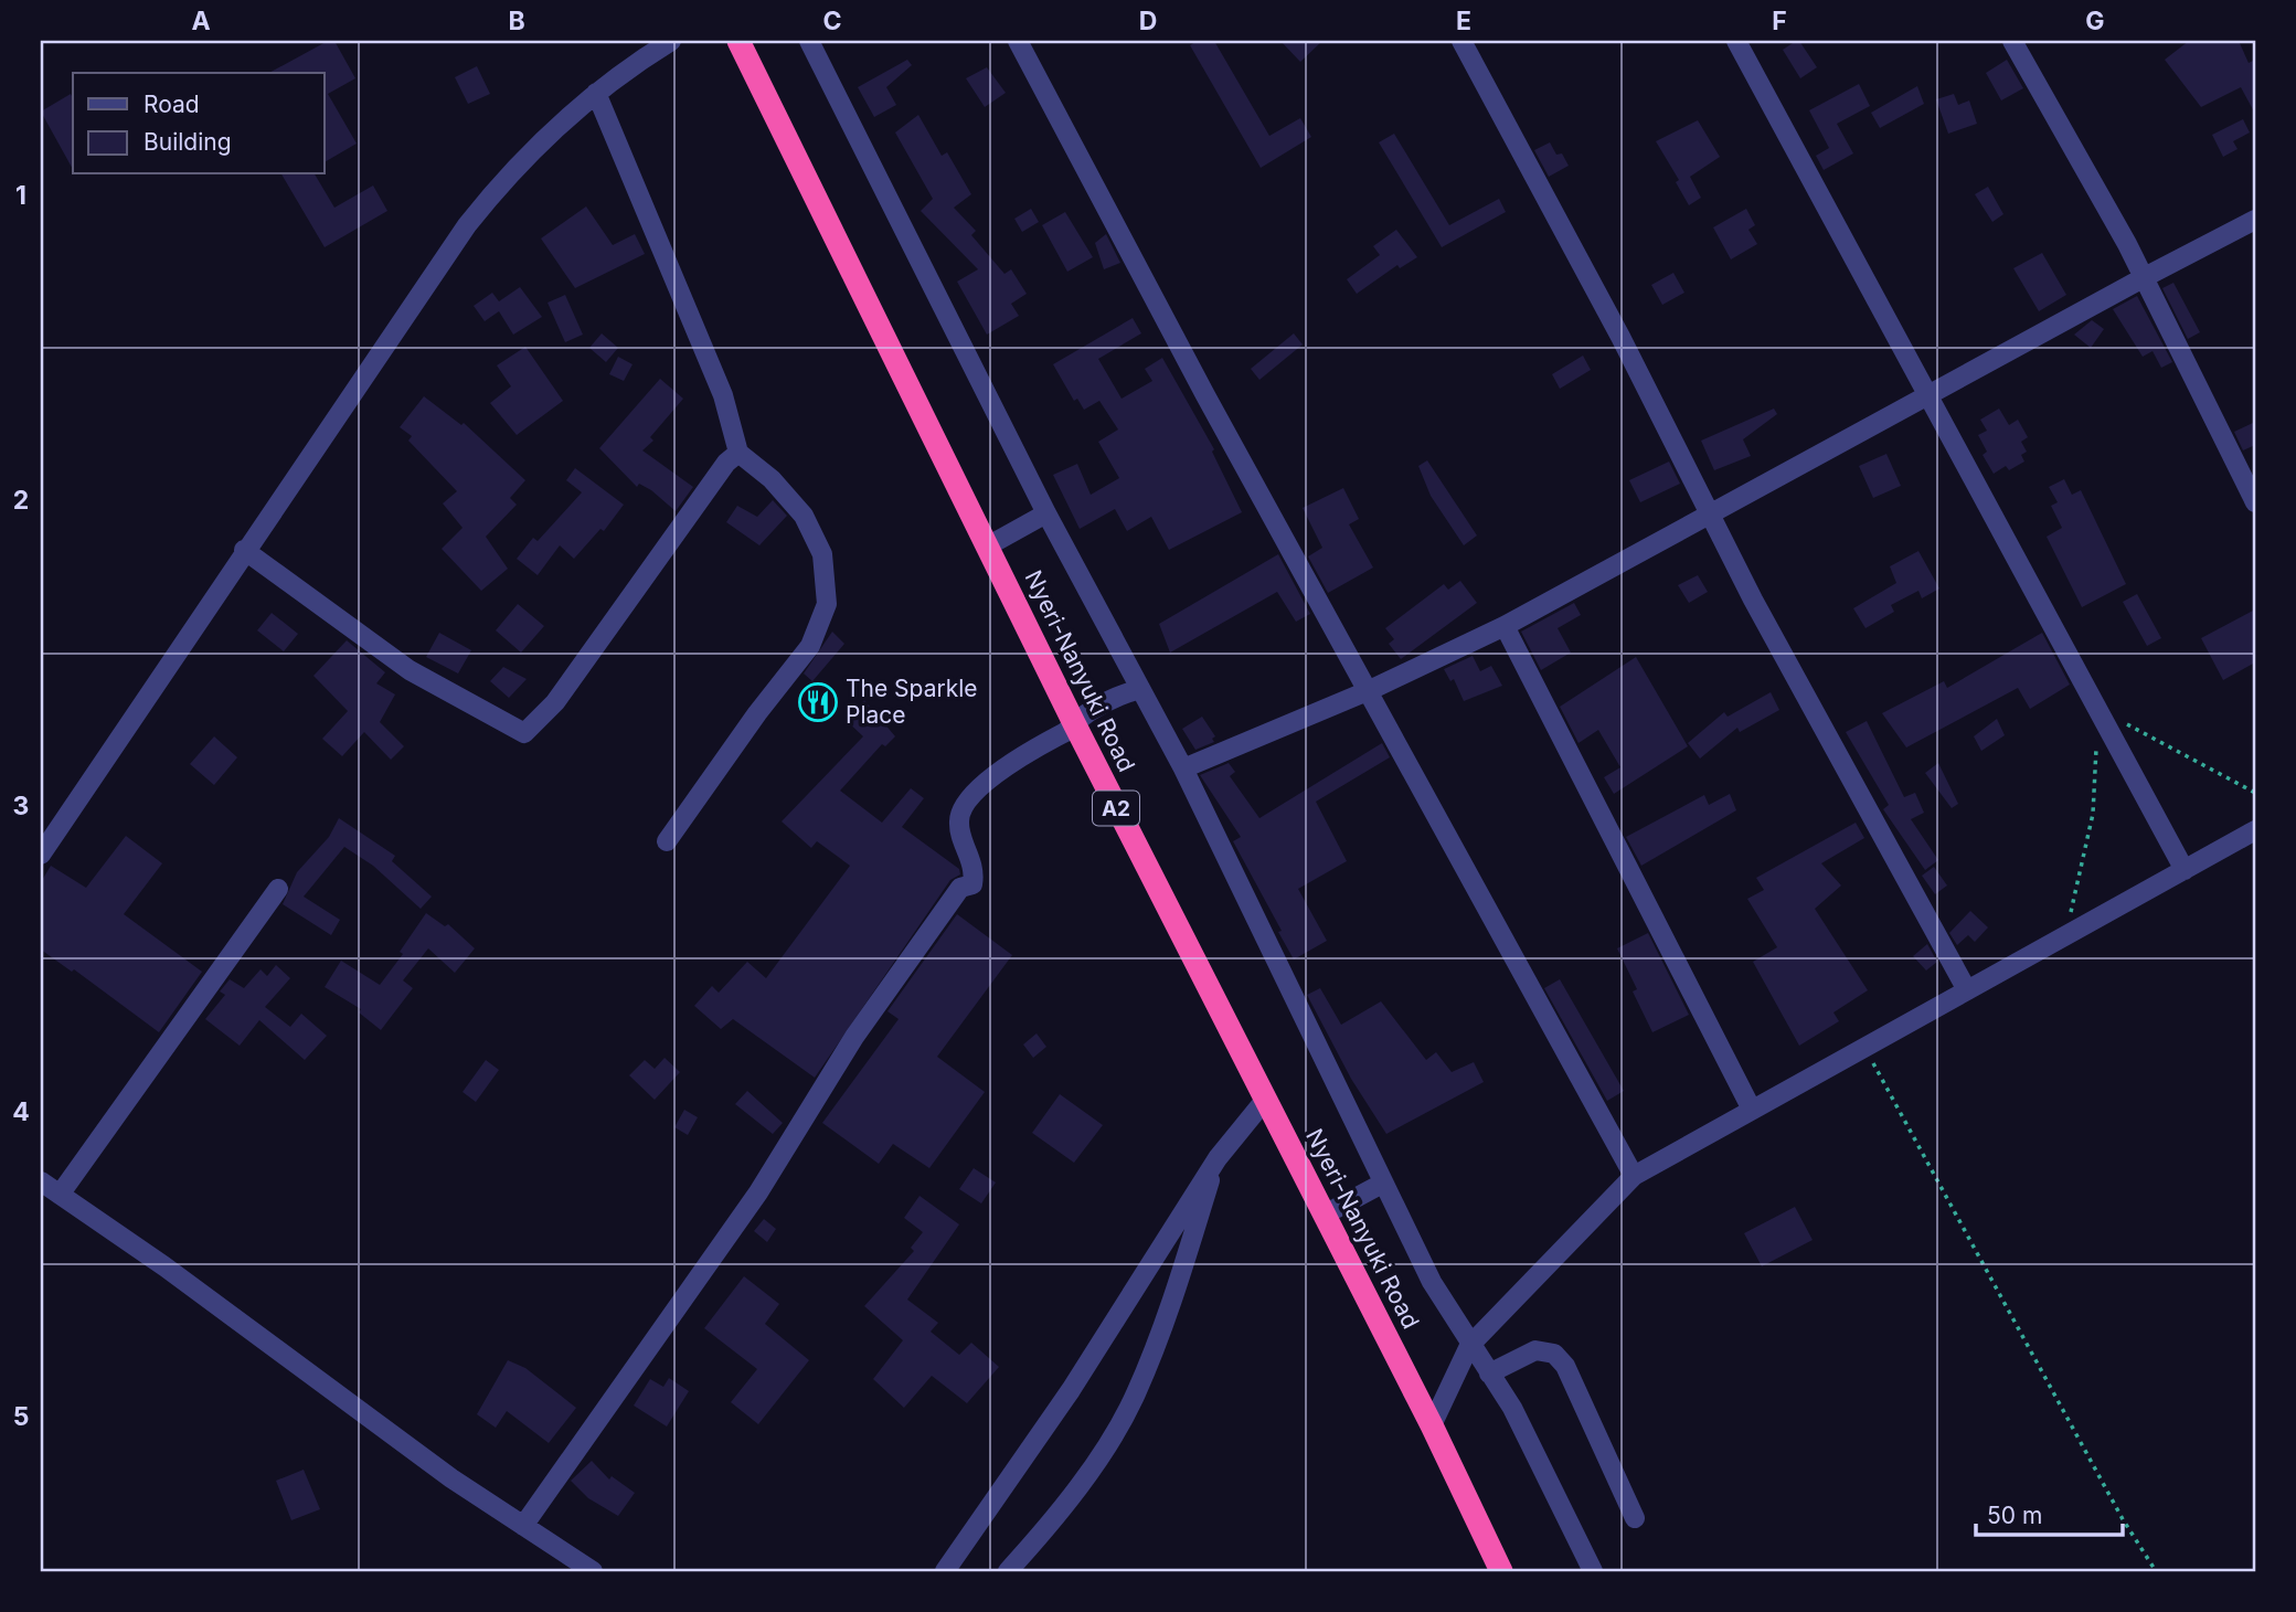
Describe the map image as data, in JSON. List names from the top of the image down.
{
  "streets": {
    "highway": ["Nyeri-Nanyuki Road", "A2"]
  },
  "places": {
    "restaurant": ["The Sparkle Place"]
  },
  "legend": ["Road", "Building"],
  "scale_bar": "50 m",
  "grid": {
    "columns": [
      "A",
      "B",
      "C",
      "D",
      "E",
      "F",
      "G"
    ],
    "rows": [
      "1",
      "2",
      "3",
      "4",
      "5"
    ]
  }
}
